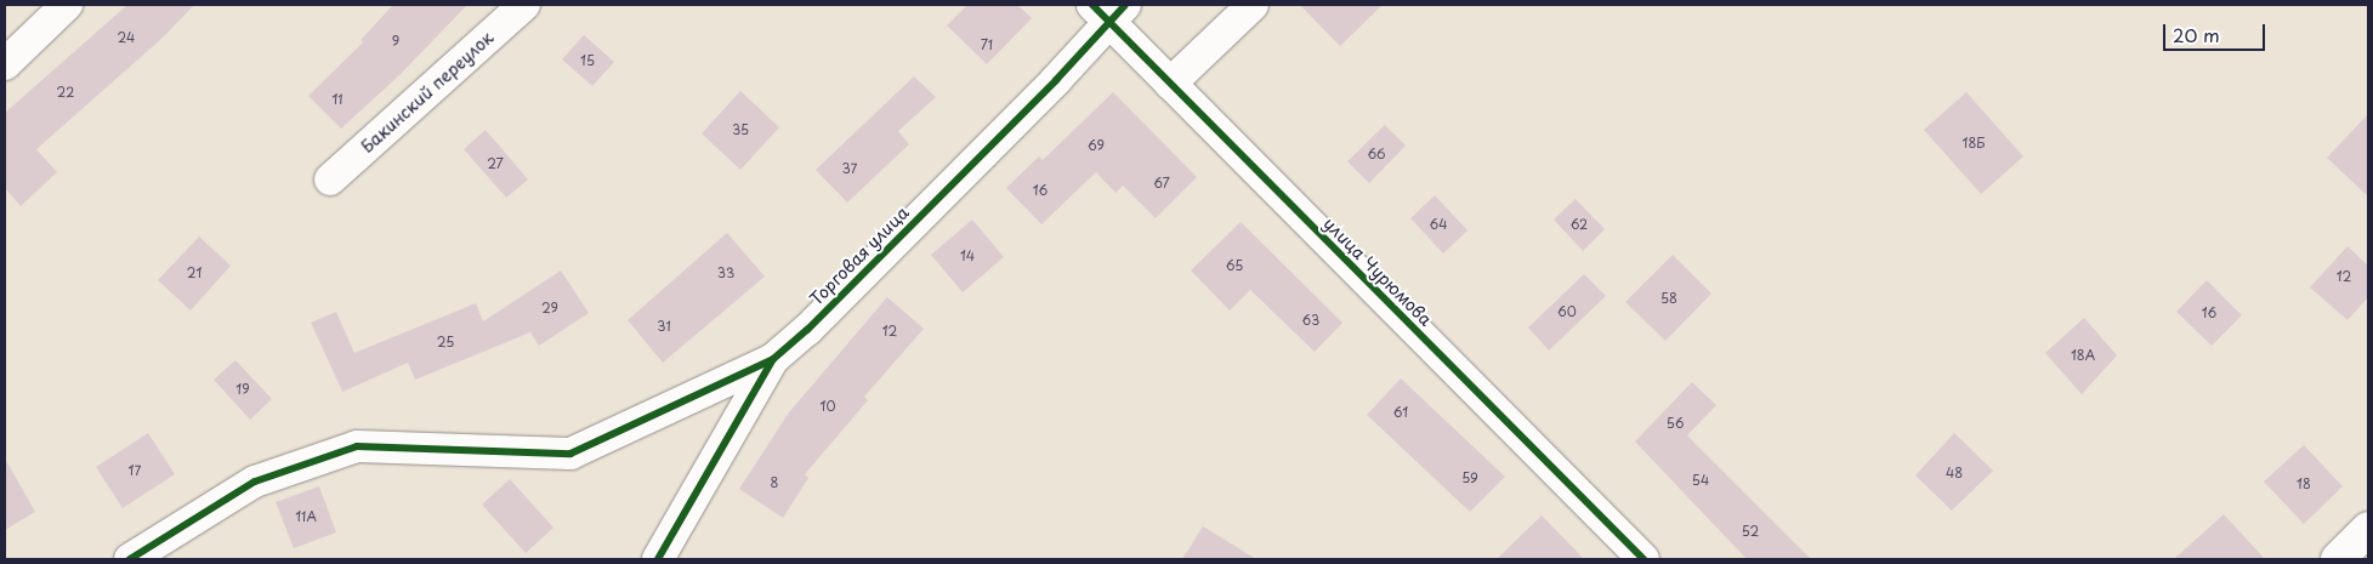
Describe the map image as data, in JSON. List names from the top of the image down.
{
  "streets": {
    "street": ["Бакинский переулок", "Торговая улица", "улица Чурюмова"]
  },
  "crossings": [
    ["Торговая улица", "улица Чурюмова"]
  ],
  "house_numbers": [
    "24",
    "9",
    "71",
    "15",
    "22",
    "11",
    "35",
    "18Б",
    "69",
    "66",
    "27",
    "37",
    "67",
    "16",
    "64",
    "62",
    "14",
    "65",
    "21",
    "33",
    "12",
    "58",
    "29",
    "60",
    "16",
    "63",
    "31",
    "12",
    "25",
    "18А",
    "19",
    "10",
    "61",
    "56",
    "17",
    "48",
    "59",
    "54",
    "8",
    "18",
    "11А",
    "52"
  ],
  "scale_bar": "20 m"
}
